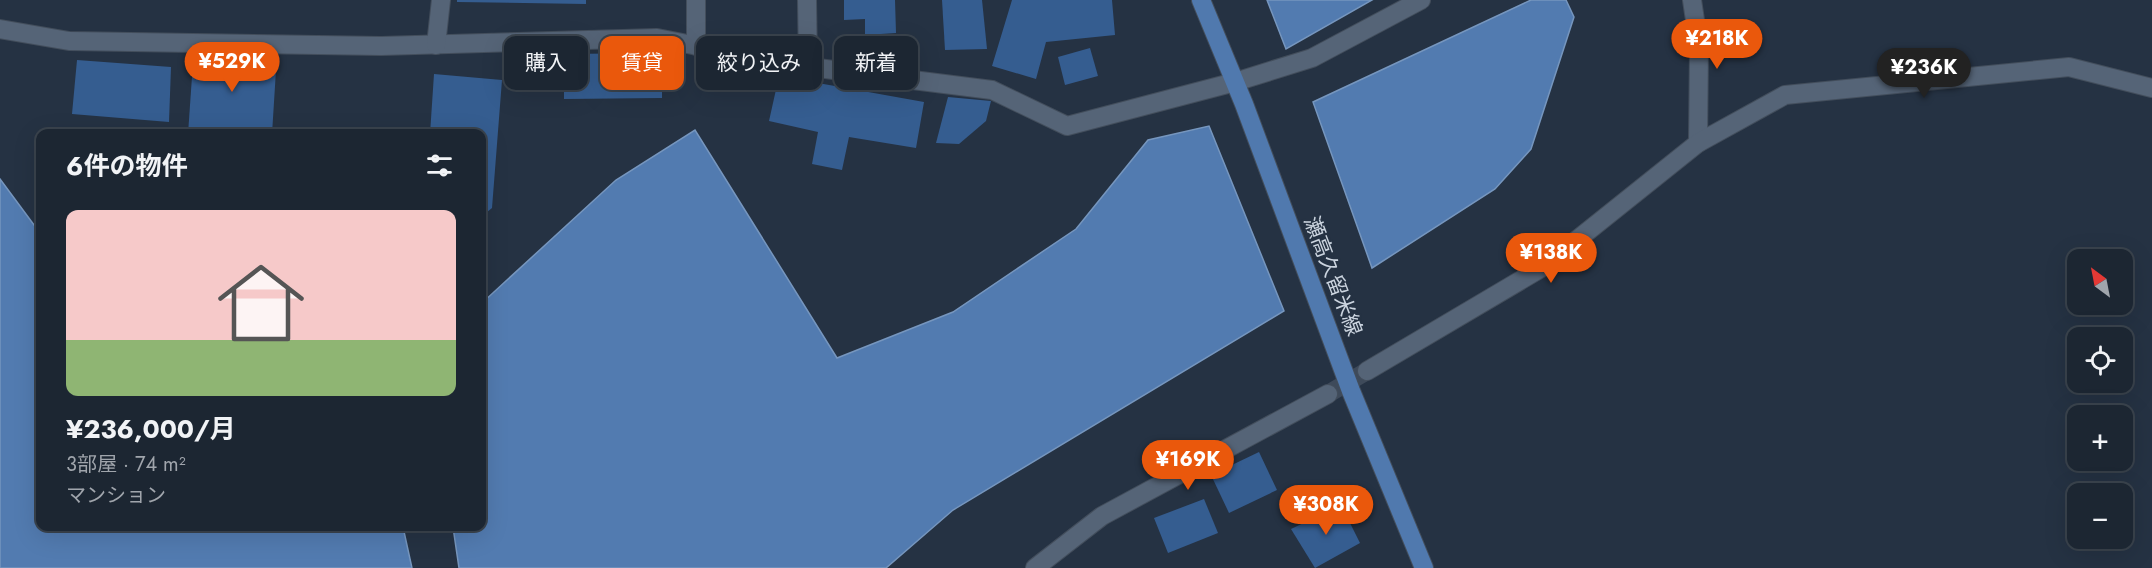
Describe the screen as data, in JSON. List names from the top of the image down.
{
  "streets": {
    "main road": ["瀬高久留米線"]
  },
  "north": "top left",
  "page": {
    "price": [
      "¥218K",
      "¥529K",
      "¥236K",
      "¥138K",
      "¥169K",
      "¥308K"
    ],
    "chip": [
      "購入",
      "賃貸",
      "絞り込み",
      "新着"
    ],
    "heading": "6件の物件",
    "list": [
      {
        "name": "¥236,000/月",
        "note": "3部屋 · 74 m² · マンション"
      }
    ],
    "map_buttons": ["+", "−"]
  }
}
